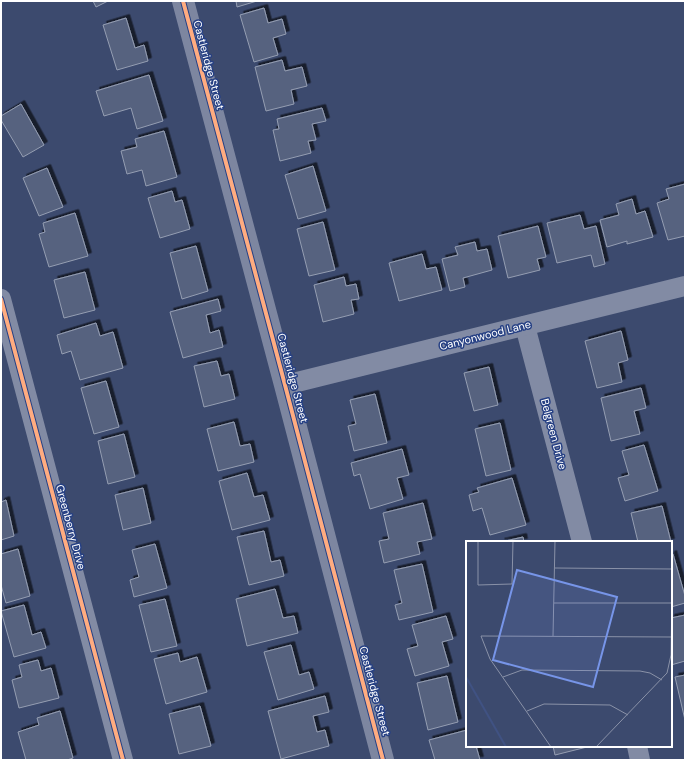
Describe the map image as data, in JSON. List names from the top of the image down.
{
  "streets": {
    "street": [
      "Castleridge Street",
      "Canyonwood Lane",
      "Belgreen Drive",
      "Greenberry Drive"
    ]
  },
  "crossings": [
    ["Castleridge Street", "Canyonwood Lane"],
    ["Canyonwood Lane", "Belgreen Drive"]
  ]
}
